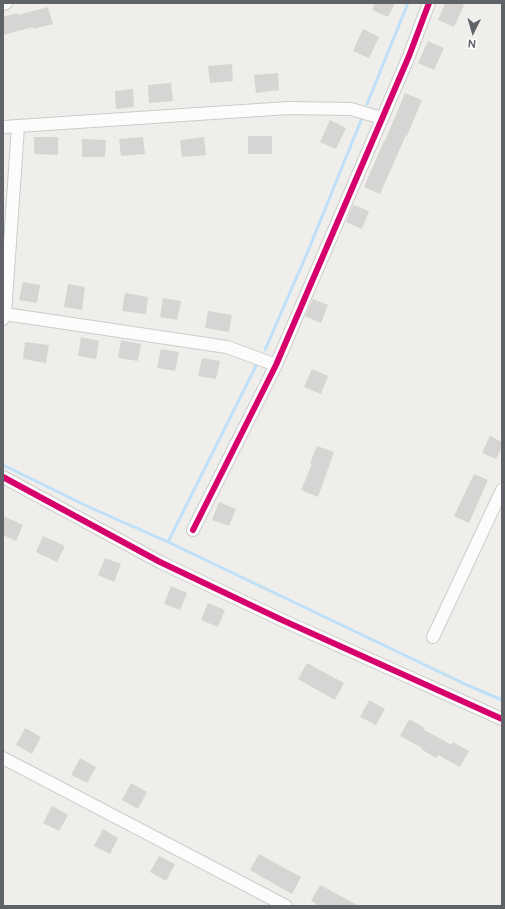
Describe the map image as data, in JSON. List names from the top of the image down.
{
  "north": "bottom"
}
